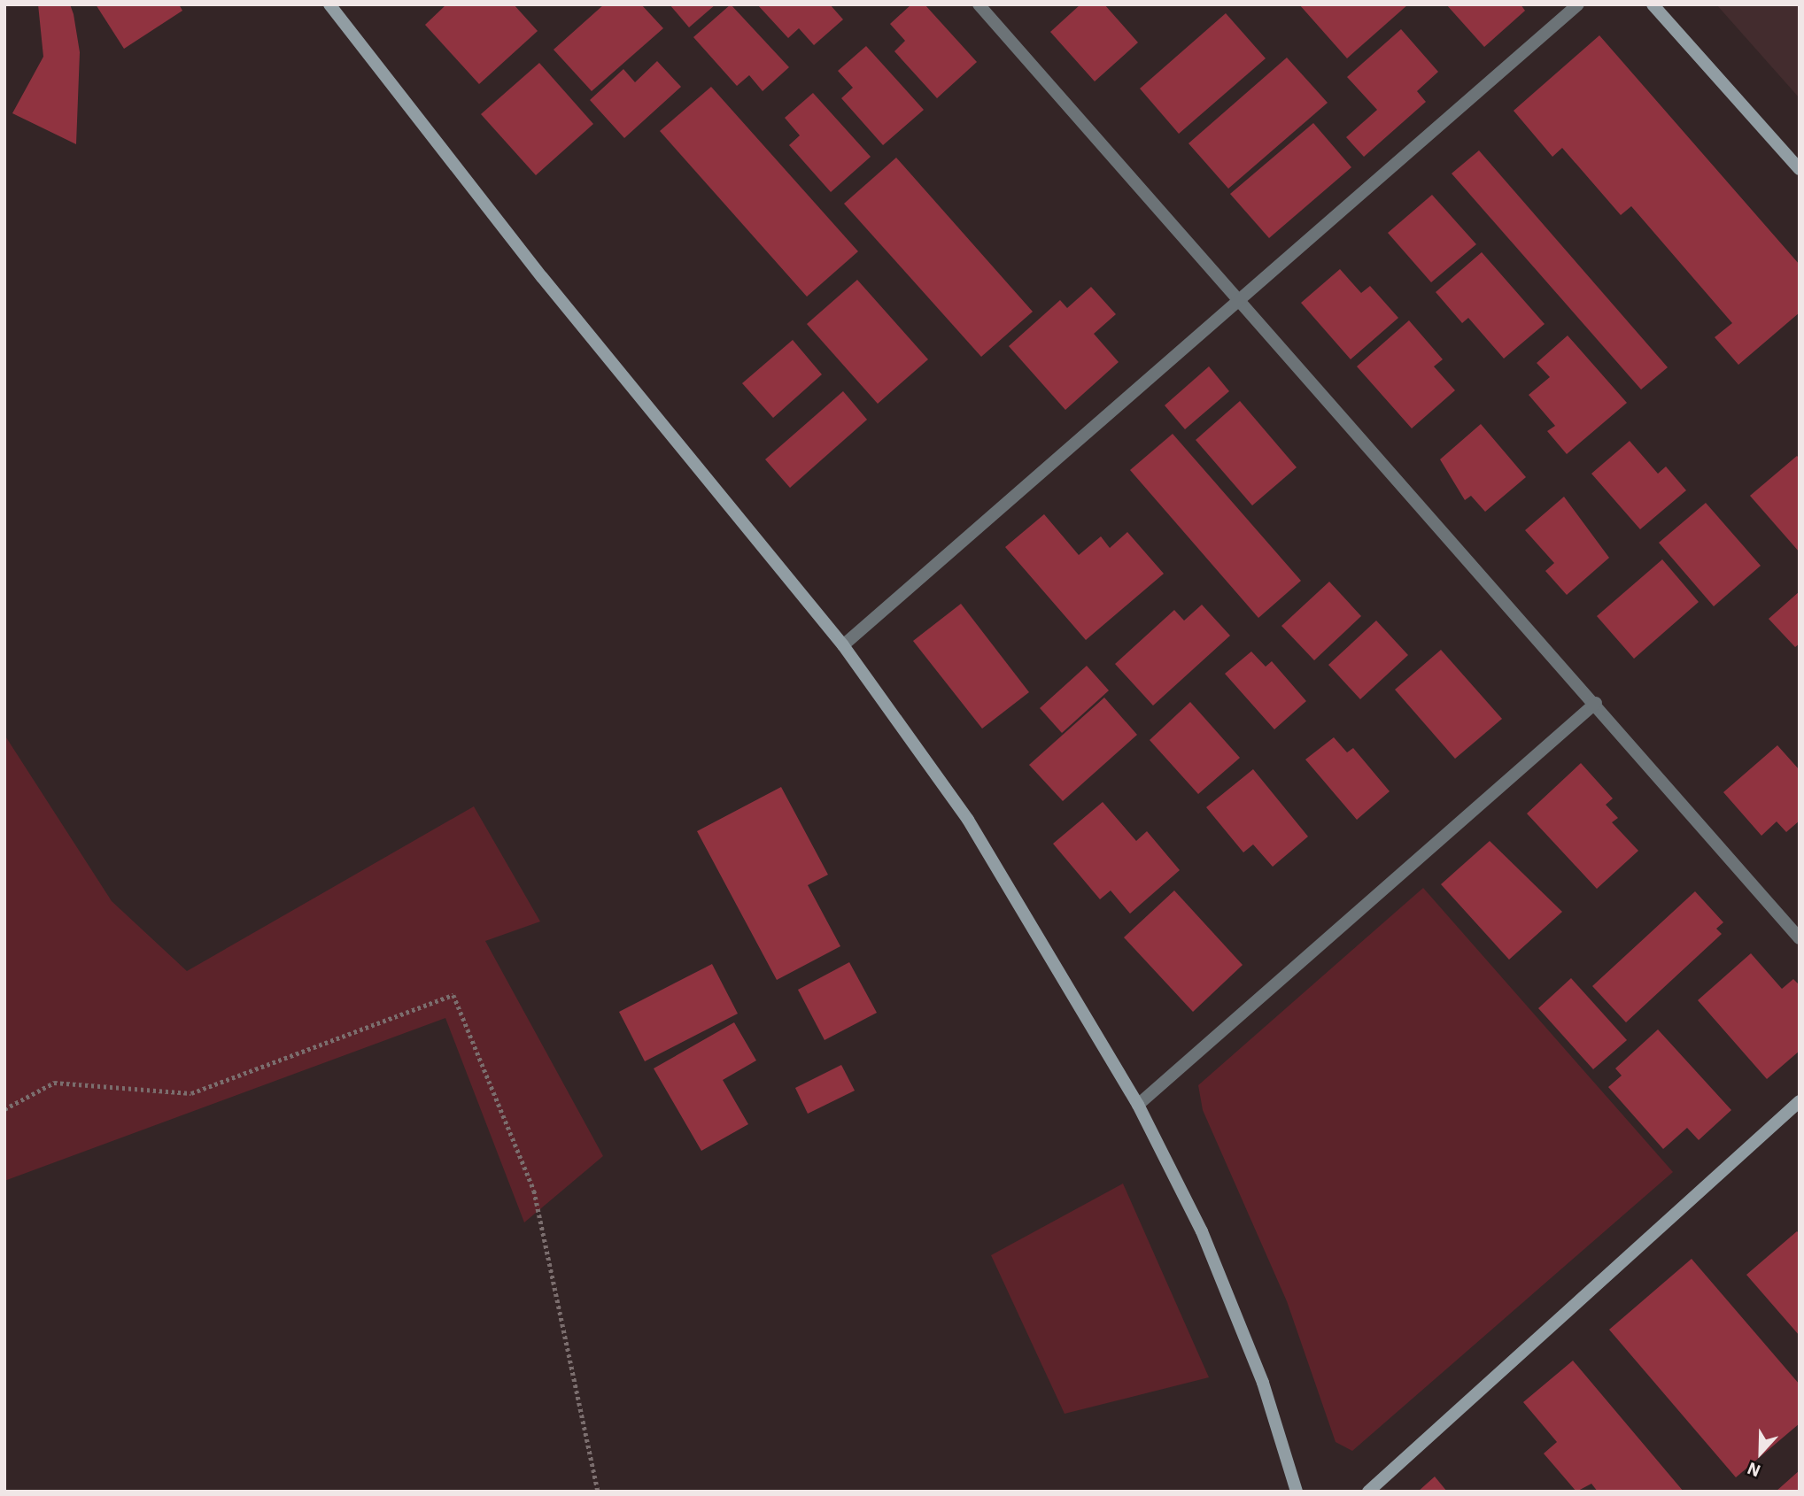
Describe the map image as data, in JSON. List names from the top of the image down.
{
  "north": "bottom"
}
